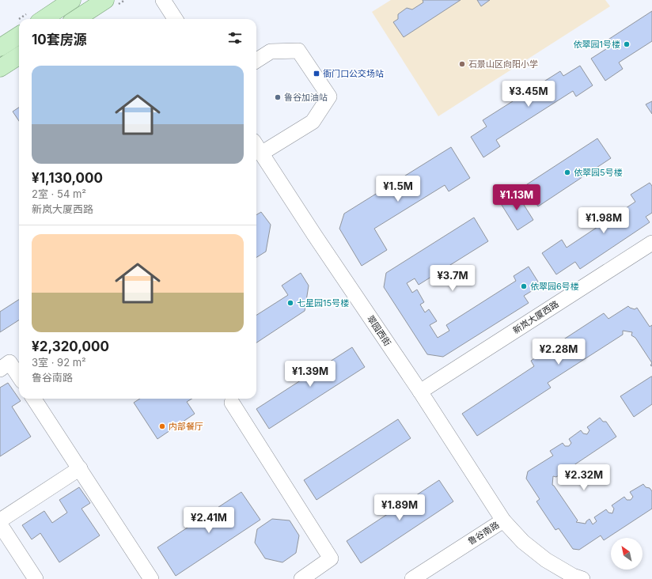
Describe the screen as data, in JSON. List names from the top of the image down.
{
  "streets": {
    "street": ["新岚大厦西路", "翠园西街", "鲁谷南路"]
  },
  "crossings": [
    ["新岚大厦西路", "翠园西街"],
    ["翠园西街", "鲁谷南路"]
  ],
  "places": {
    "other": [
      "依翠园1号楼",
      "石景山区向阳小学",
      "鲁谷加油站",
      "依翠园5号楼",
      "依翠园6号楼",
      "七星园15号楼",
      "内部餐厅"
    ],
    "transit": ["衙门口公交场站"]
  },
  "north": "top left",
  "page": {
    "heading": "10套房源",
    "list": [
      {
        "name": "¥1,130,000",
        "note": "2室 · 54 m² · 新岚大厦西路"
      },
      {
        "name": "¥2,320,000",
        "note": "3室 · 92 m² · 鲁谷南路"
      }
    ],
    "price": [
      "¥3.45M",
      "¥1.5M",
      "¥1.13M",
      "¥1.98M",
      "¥3.7M",
      "¥2.28M",
      "¥1.39M",
      "¥2.32M",
      "¥1.89M",
      "¥2.41M"
    ]
  }
}
